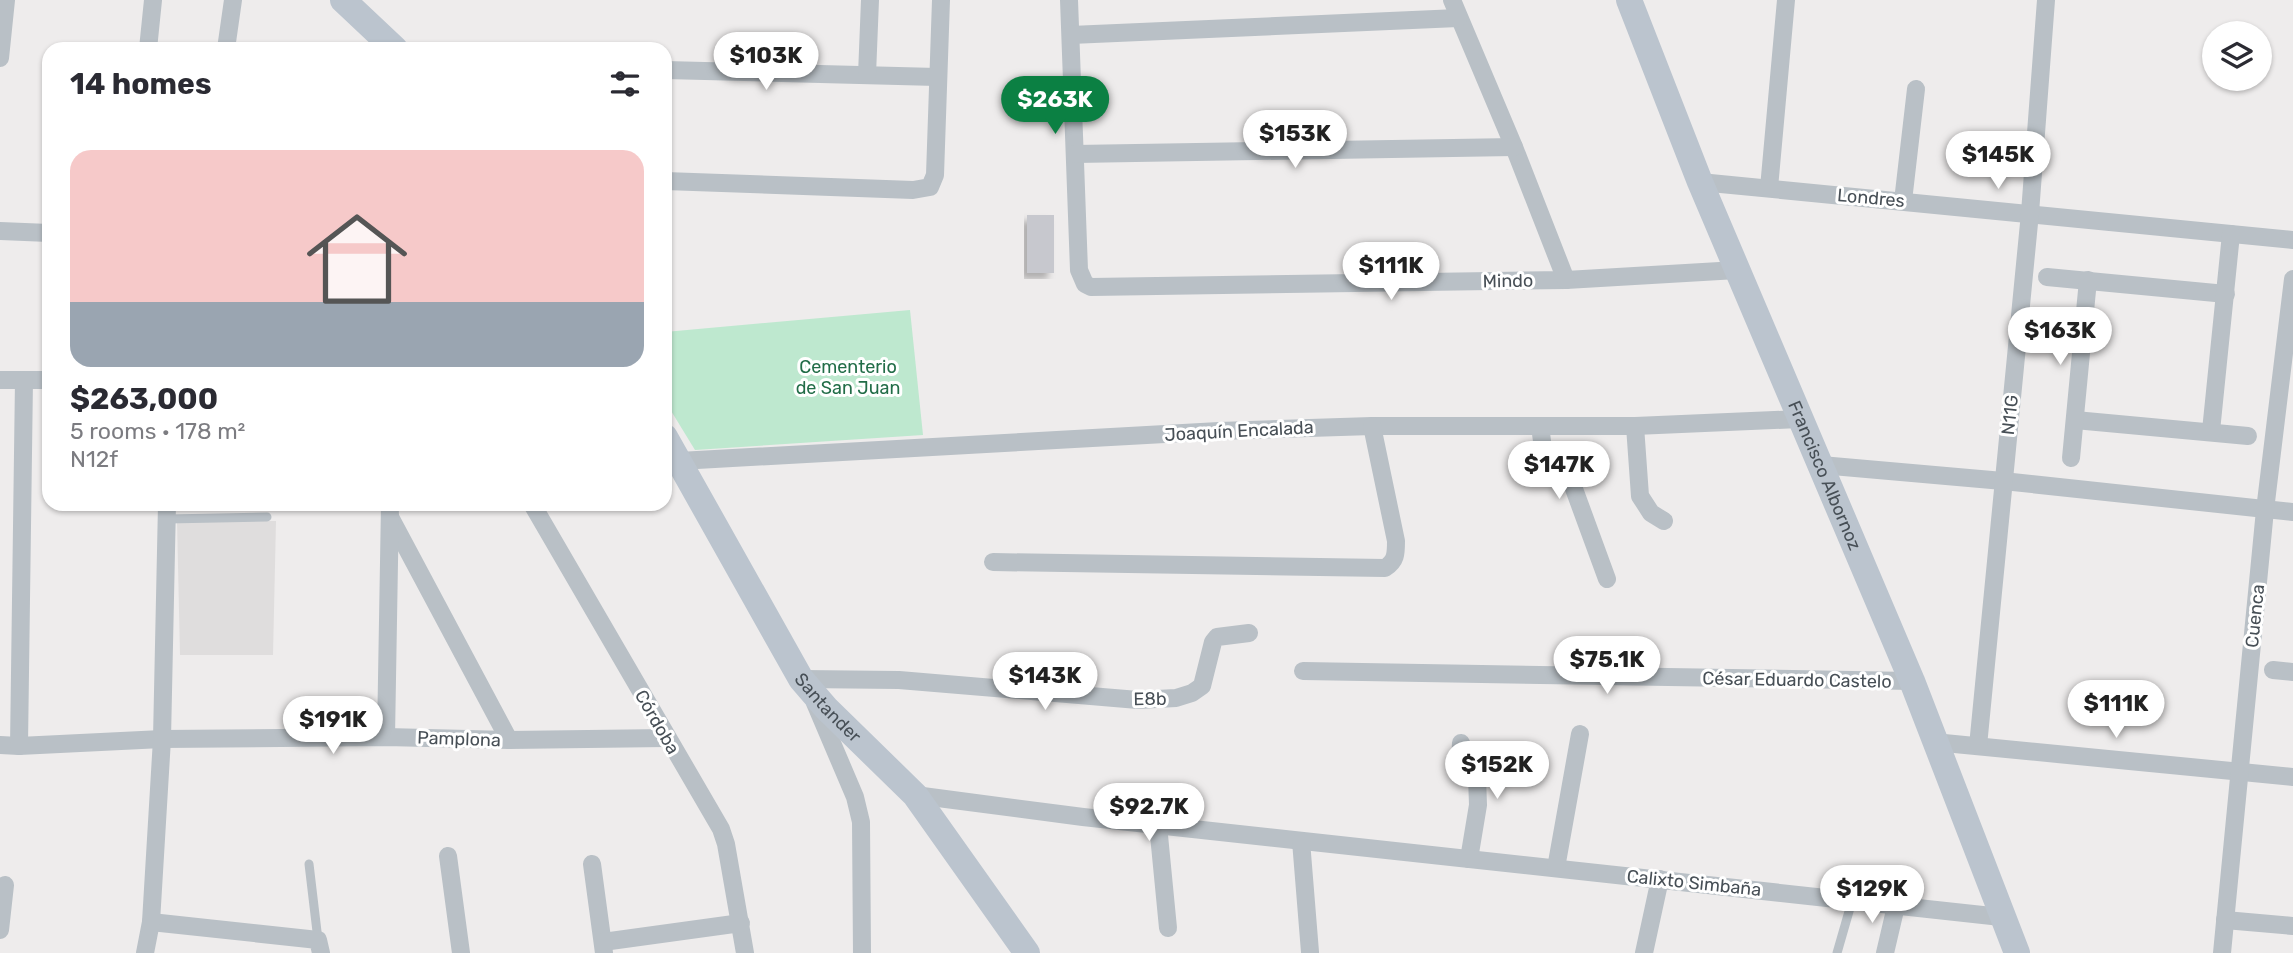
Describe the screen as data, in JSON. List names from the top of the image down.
{
  "streets": {
    "street": [
      "Londres",
      "Mindo",
      "N11G",
      "Joaquín Encalada",
      "Francisco Albornoz",
      "Cuenca",
      "César Eduardo Castelo",
      "E8b",
      "Santander",
      "Córdoba",
      "Pamplona",
      "Calixto Simbaña"
    ]
  },
  "crossings": [
    ["Londres", "N11G"],
    ["Londres", "Francisco Albornoz"],
    ["Mindo", "Francisco Albornoz"],
    ["Joaquín Encalada", "Francisco Albornoz"],
    ["Joaquín Encalada", "Santander"],
    ["Francisco Albornoz", "César Eduardo Castelo"],
    ["Francisco Albornoz", "Calixto Simbaña"],
    ["E8b", "Santander"],
    ["Santander", "Calixto Simbaña"],
    ["Córdoba", "Pamplona"]
  ],
  "parks": ["Cementerio de San Juan"],
  "page": {
    "price": [
      "$103K",
      "$263K",
      "$153K",
      "$145K",
      "$111K",
      "$163K",
      "$147K",
      "$75.1K",
      "$143K",
      "$111K",
      "$191K",
      "$152K",
      "$92.7K",
      "$129K"
    ],
    "heading": "14 homes",
    "list": [
      {
        "name": "$263,000",
        "note": "5 rooms · 178 m² · N12f"
      }
    ]
  }
}
